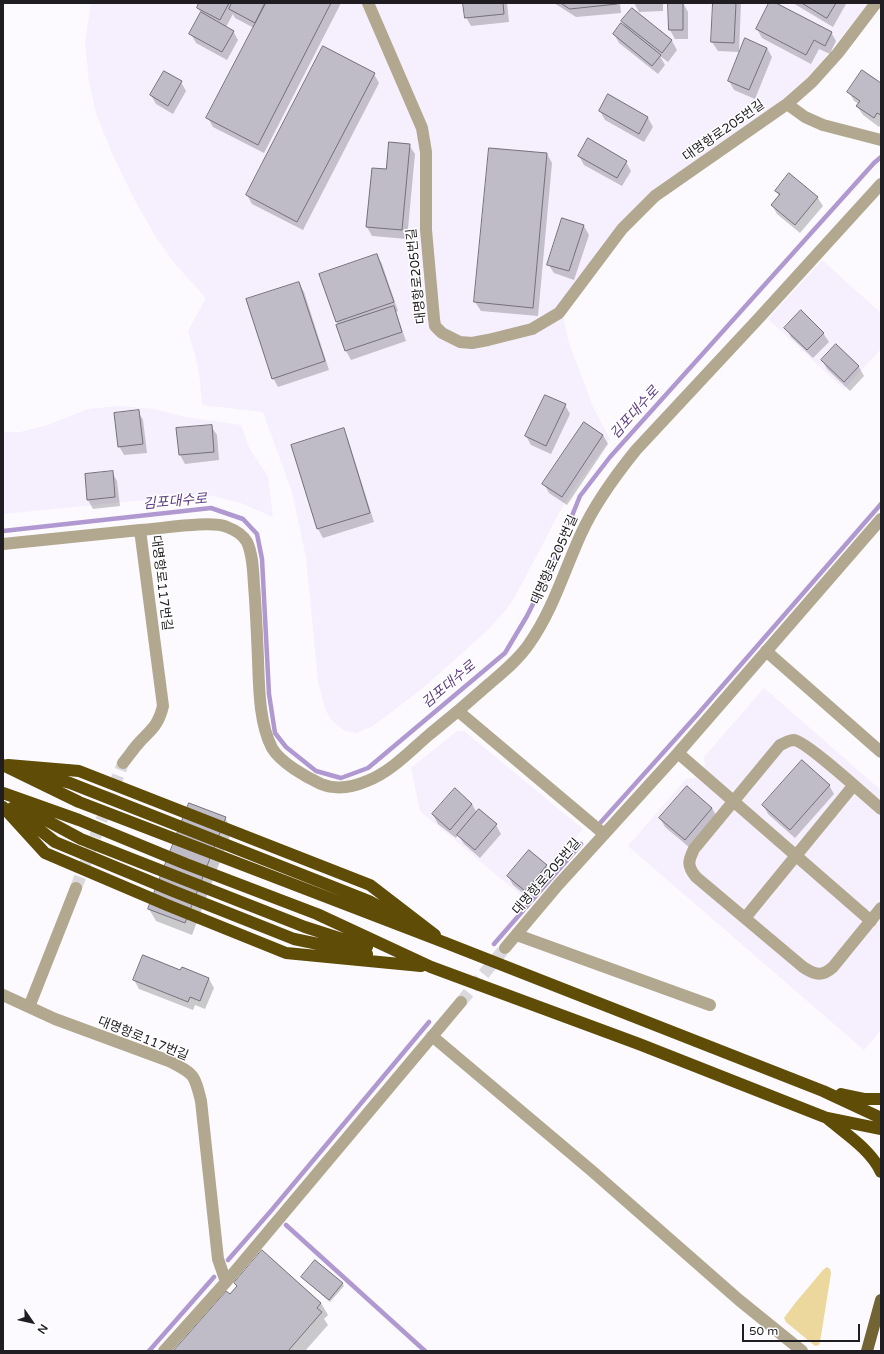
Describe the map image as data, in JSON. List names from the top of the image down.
{
  "streets": {
    "lane": ["대명항로205번길", "대명항로117번길"]
  },
  "crossings": [
    ["대명항로205번길", "대명항로117번길"]
  ],
  "water": ["김포대수로"],
  "scale_bar": "50 m",
  "north": "bottom right"
}
